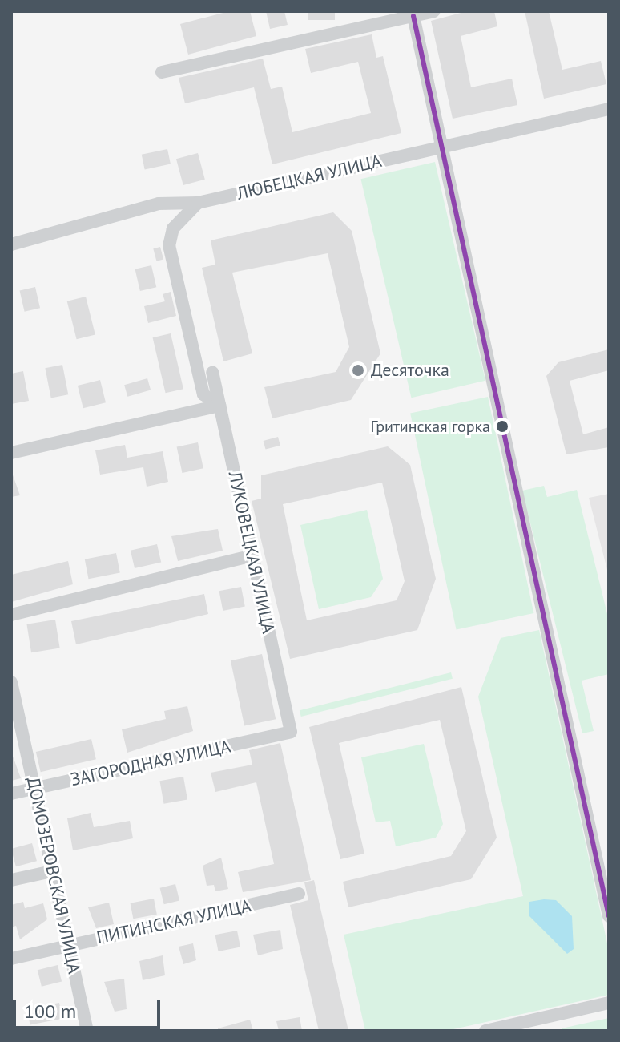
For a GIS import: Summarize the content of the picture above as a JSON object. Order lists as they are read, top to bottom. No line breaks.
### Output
{"streets":{"street":["ЛЮБЕЦКАЯ УЛИЦА","ЛУКОВЕЦКАЯ УЛИЦА","ЗАГОРОДНАЯ УЛИЦА","ДОМОЗЕРОВСКАЯ УЛИЦА","ПИТИНСКАЯ УЛИЦА"]},"crossings":[["ЛУКОВЕЦКАЯ УЛИЦА","ЗАГОРОДНАЯ УЛИЦА"],["ЗАГОРОДНАЯ УЛИЦА","ДОМОЗЕРОВСКАЯ УЛИЦА"],["ДОМОЗЕРОВСКАЯ УЛИЦА","ПИТИНСКАЯ УЛИЦА"]],"places":["Десяточка","Гритинская горка"],"scale_bar":"100 m"}
